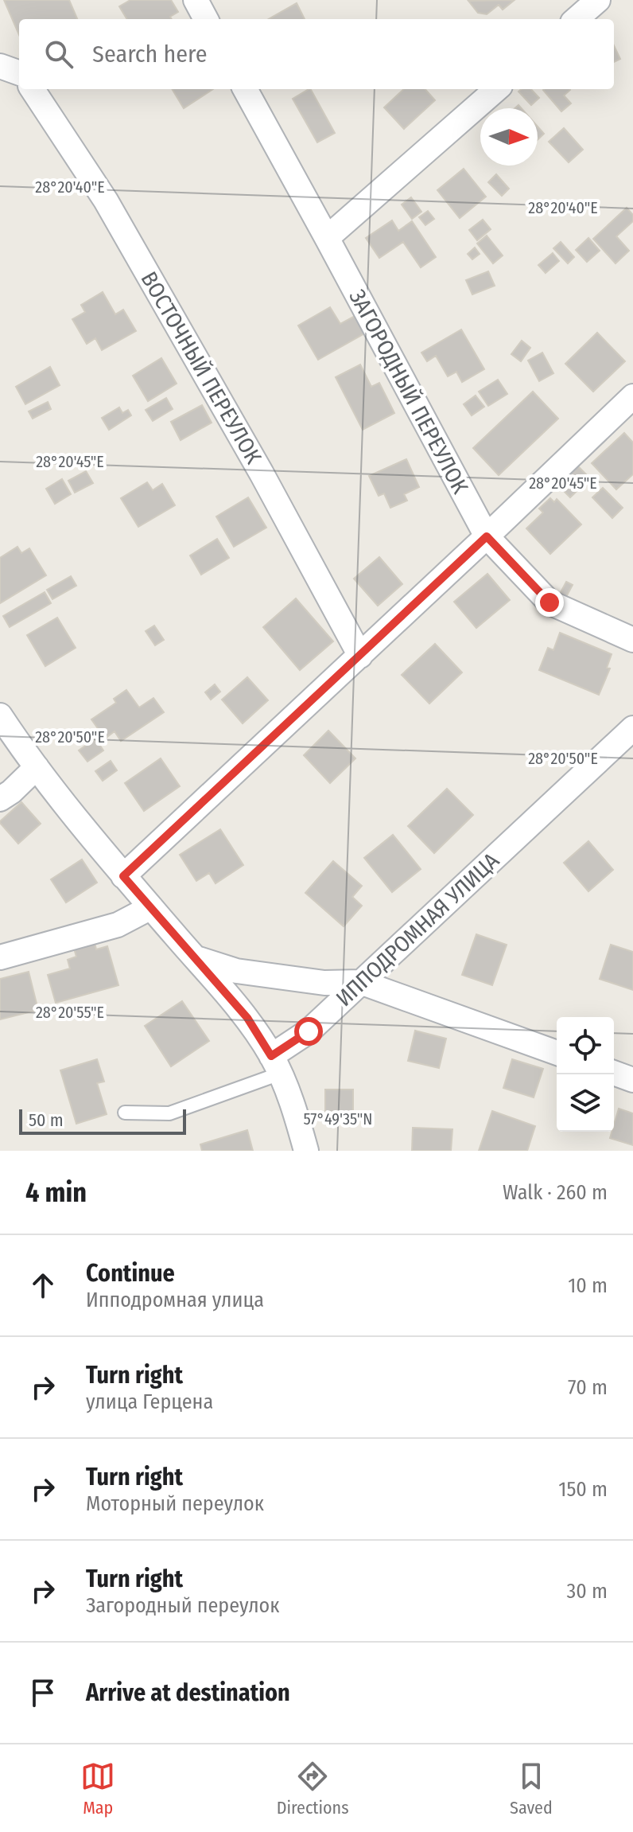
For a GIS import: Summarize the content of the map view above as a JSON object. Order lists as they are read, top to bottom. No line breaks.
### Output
{"streets":{"street":["ВОСТОЧНЫЙ ПЕРЕУЛОК","ЗАГОРОДНЫЙ ПЕРЕУЛОК","ИППОДРОМНАЯ УЛИЦА"]},"scale_bar":"50 m","north":"right","page":{"search":"Search here","scale":"50 m","heading":["4 min","Walk · 260 m"],"list":[["Continue","Ипподромная улица","10 m"],["Turn right","улица Герцена","70 m"],["Turn right","Моторный переулок","150 m"],["Turn right","Загородный переулок","30 m"],"Arrive at destination"],"nav":["Map","Directions","Saved"]},"coordinates":["28°20'40\"E","28°20'45\"E","28°20'50\"E","28°20'55\"E","57°49'35\"N"]}
